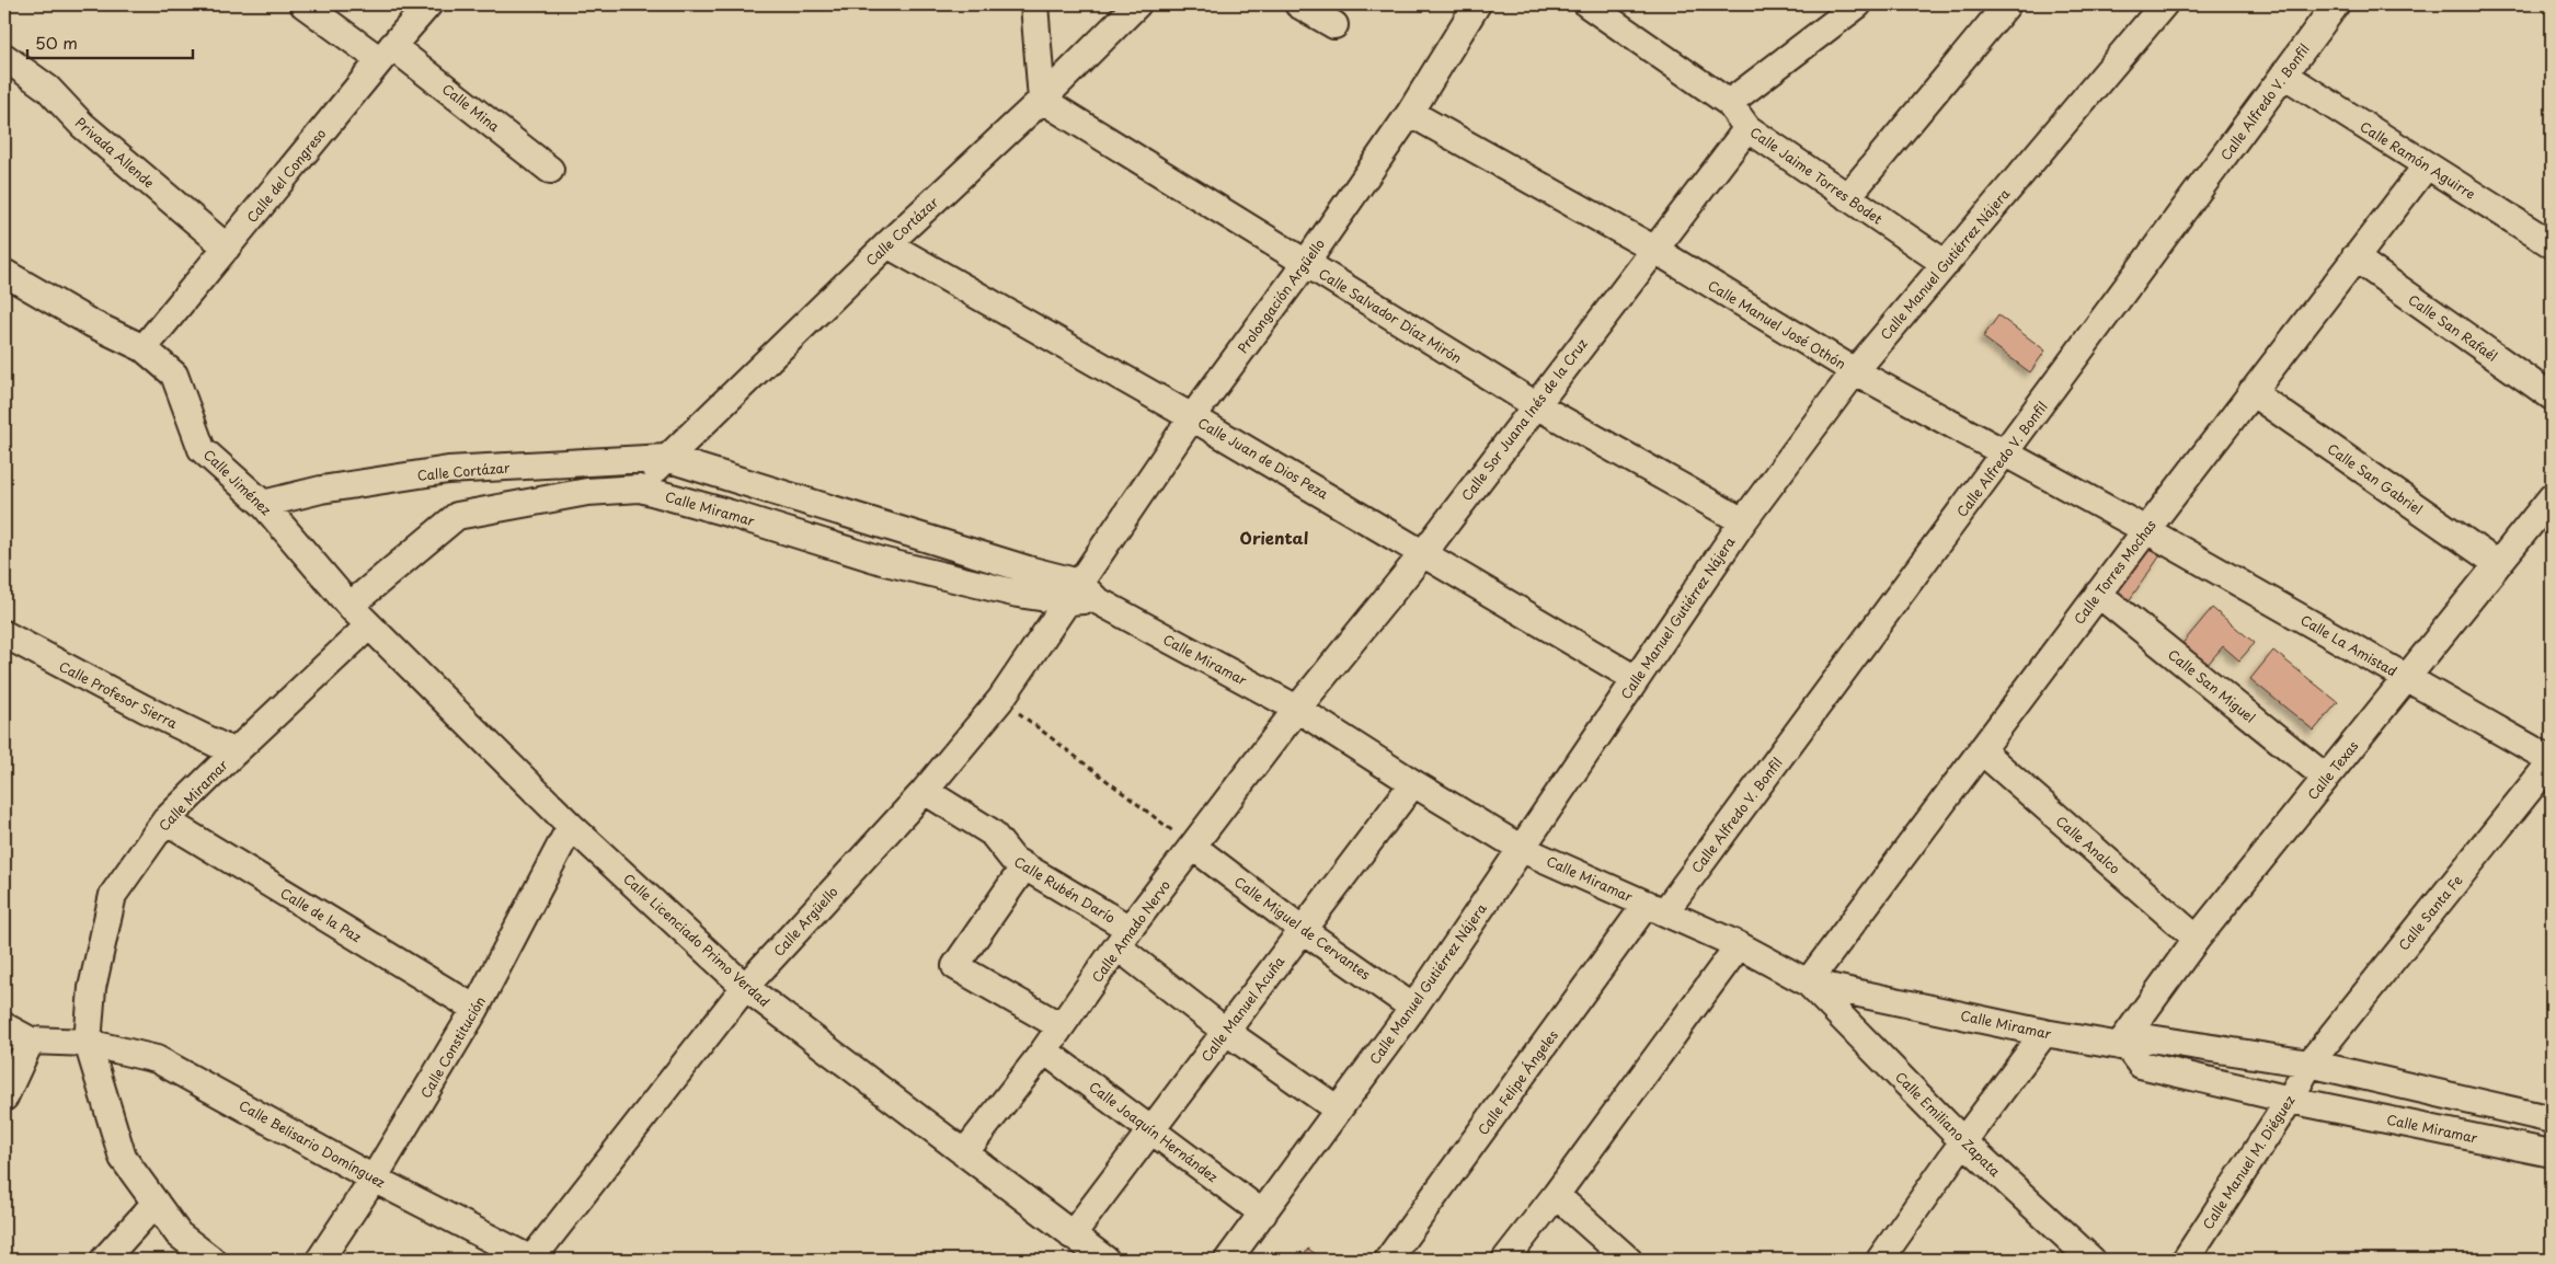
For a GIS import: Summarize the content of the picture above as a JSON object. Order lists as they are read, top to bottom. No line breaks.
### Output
{"streets":{"street":["Calle Alfredo V. Bonfil","Calle Mina","Privada Allende","Calle Ramón Aguirre","Calle del Congreso","Calle Jaime Torres Bodet","Calle Cortázar","Calle Manuel Gutiérrez Nájera","Prolongación Argüello","Calle Salvador Díaz Mirón","Calle Manuel José Othón","Calle San Rafaél","Calle Sor Juana Inés de la Cruz","Calle Juan de Dios Peza","Calle San Gabriel","Calle Jiménez","Calle Miramar","Calle Torres Mochas","Calle La Amistad","Calle San Miguel","Calle Profesor Sierra","Calle Texas","Calle Analco","Calle Rubén Darío","Calle Santa Fe","Calle de la Paz","Calle Argüello","Calle Miguel de Cervantes","Calle Amado Nervo","Calle Licenciado Primo Verdad","Calle Manuel Acuña","Calle Constitución","Calle Felipe Ángeles","Calle Emiliano Zapata","Calle Joaquín Hernández","Calle Belisario Domínguez","Calle Manuel M. Diéguez"]},"crossings":[["Calle Alfredo V. Bonfil","Calle Ramón Aguirre"],["Calle Alfredo V. Bonfil","Calle Manuel José Othón"],["Calle Alfredo V. Bonfil","Calle Miramar"],["Calle Alfredo V. Bonfil","Calle Felipe Ángeles"],["Calle Mina","Calle del Congreso"],["Privada Allende","Calle del Congreso"],["Calle Ramón Aguirre","Calle Torres Mochas"],["Calle del Congreso","Calle Jiménez"],["Calle Jaime Torres Bodet","Calle Manuel Gutiérrez Nájera"],["Calle Jaime Torres Bodet","Calle Sor Juana Inés de la Cruz"],["Calle Cortázar","Calle Salvador Díaz Mirón"],["Calle Cortázar","Calle Juan de Dios Peza"],["Calle Cortázar","Calle Jiménez"],["Calle Cortázar","Calle Miramar"],["Calle Manuel Gutiérrez Nájera","Calle Salvador Díaz Mirón"],["Calle Manuel Gutiérrez Nájera","Calle Manuel José Othón"],["Calle Manuel Gutiérrez Nájera","Calle Juan de Dios Peza"],["Calle Manuel Gutiérrez Nájera","Calle Miramar"],["Calle Manuel Gutiérrez Nájera","Calle Rubén Darío"],["Calle Manuel Gutiérrez Nájera","Calle Miguel de Cervantes"],["Calle Manuel Gutiérrez Nájera","Calle Joaquín Hernández"],["Prolongación Argüello","Calle Salvador Díaz Mirón"],["Prolongación Argüello","Calle Manuel José Othón"],["Prolongación Argüello","Calle Juan de Dios Peza"],["Prolongación Argüello","Calle Miramar"],["Prolongación Argüello","Calle Argüello"],["Calle Salvador Díaz Mirón","Calle Sor Juana Inés de la Cruz"],["Calle Manuel José Othón","Calle Sor Juana Inés de la Cruz"],["Calle Manuel José Othón","Calle Torres Mochas"],["Calle Manuel José Othón","Calle La Amistad"],["Calle San Rafaél","Calle Torres Mochas"],["Calle Sor Juana Inés de la Cruz","Calle Juan de Dios Peza"],["Calle Sor Juana Inés de la Cruz","Calle Miramar"],["Calle Sor Juana Inés de la Cruz","Calle Amado Nervo"],["Calle San Gabriel","Calle Torres Mochas"],["Calle San Gabriel","Calle Texas"],["Calle Jiménez","Calle Miramar"],["Calle Jiménez","Calle Licenciado Primo Verdad"],["Calle Miramar","Calle Torres Mochas"],["Calle Miramar","Calle Profesor Sierra"],["Calle Miramar","Calle Texas"],["Calle Miramar","Calle Santa Fe"],["Calle Miramar","Calle de la Paz"],["Calle Miramar","Calle Argüello"],["Calle Miramar","Calle Amado Nervo"],["Calle Miramar","Calle Licenciado Primo Verdad"],["Calle Miramar","Calle Manuel Acuña"],["Calle Miramar","Calle Felipe Ángeles"],["Calle Miramar","Calle Emiliano Zapata"],["Calle Miramar","Calle Belisario Domínguez"],["Calle Miramar","Calle Manuel M. Diéguez"],["Calle Torres Mochas","Calle La Amistad"],["Calle Torres Mochas","Calle San Miguel"],["Calle Torres Mochas","Calle Analco"],["Calle Torres Mochas","Calle Emiliano Zapata"],["Calle La Amistad","Calle Texas"],["Calle La Amistad","Calle Santa Fe"],["Calle San Miguel","Calle Texas"],["Calle Texas","Calle Analco"],["Calle Rubén Darío","Calle Argüello"],["Calle Rubén Darío","Calle Amado Nervo"],["Calle Rubén Darío","Calle Manuel Acuña"],["Calle Santa Fe","Calle Manuel M. Diéguez"],["Calle de la Paz","Calle Constitución"],["Calle Argüello","Calle Licenciado Primo Verdad"],["Calle Argüello","Calle Belisario Domínguez"],["Calle Miguel de Cervantes","Calle Amado Nervo"],["Calle Miguel de Cervantes","Calle Manuel Acuña"],["Calle Amado Nervo","Calle Licenciado Primo Verdad"],["Calle Amado Nervo","Calle Joaquín Hernández"],["Calle Licenciado Primo Verdad","Calle Manuel Acuña"],["Calle Licenciado Primo Verdad","Calle Constitución"],["Calle Manuel Acuña","Calle Joaquín Hernández"],["Calle Constitución","Calle Belisario Domínguez"]],"districts":["Oriental"],"scale_bar":"50 m"}
